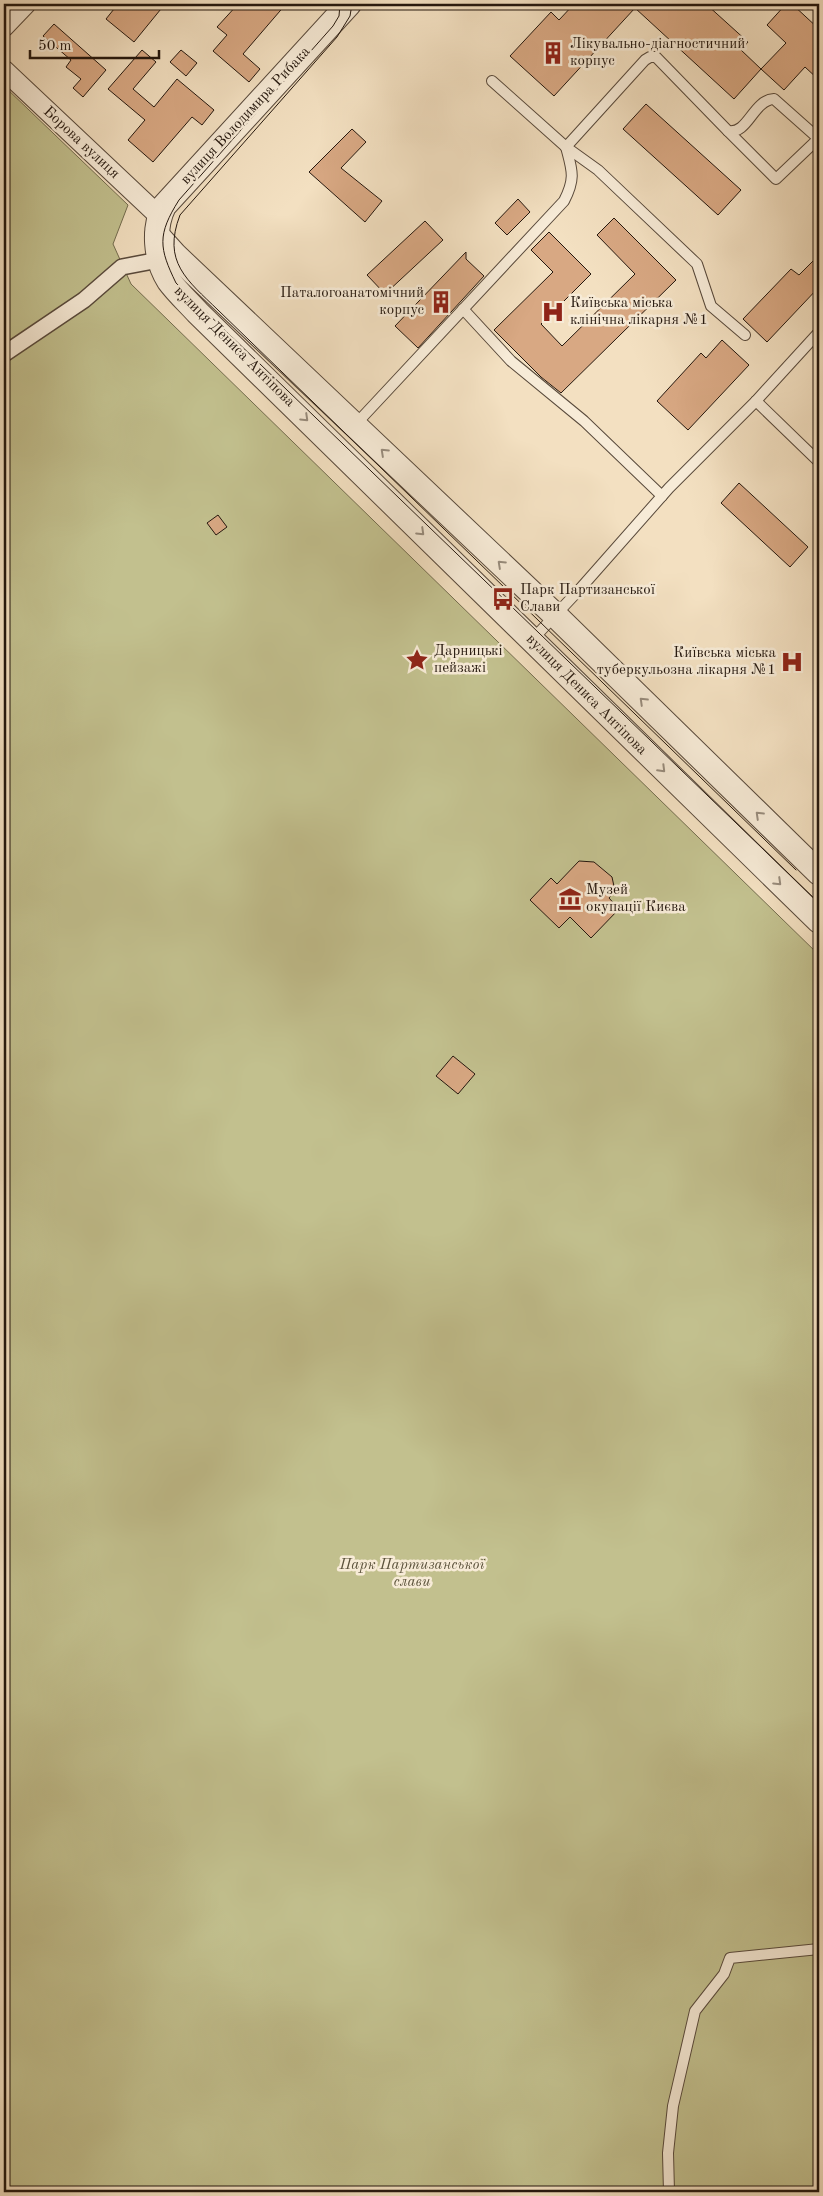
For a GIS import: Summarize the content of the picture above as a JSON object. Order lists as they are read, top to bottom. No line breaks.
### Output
{"streets":{"street":["вулиця Володимира Рибака","Борова вулиця","вулиця Дениса Антіпова"]},"crossings":[["вулиця Володимира Рибака","Борова вулиця"],["вулиця Володимира Рибака","вулиця Дениса Антіпова"],["Борова вулиця","вулиця Дениса Антіпова"]],"parks":["Парк Партизанської слави"],"places":{"building":["Лікувально-діагностичний корпус","Паталогоанатомічний корпус"],"hospital":["Київська міська клінічна лікарня №1","Київська міська туберкульозна лікарня №1"],"bus stop":["Парк Партизанської Слави"],"place":["Дарницькі пейзажі"],"museum":["Музей окупації Києва"]},"scale_bar":"50 m"}
